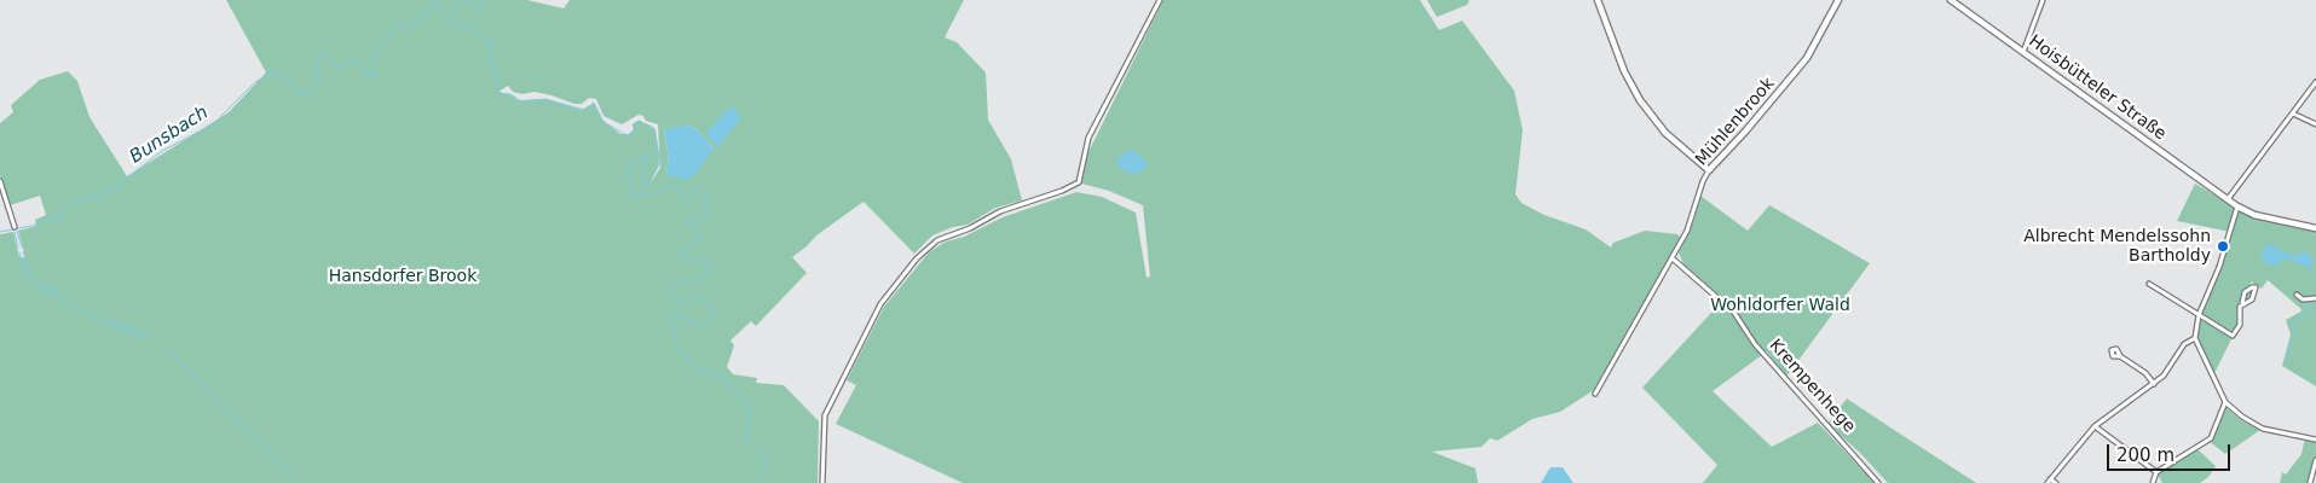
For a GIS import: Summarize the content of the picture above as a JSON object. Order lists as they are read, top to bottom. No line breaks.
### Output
{"streets":{"street":["Hoisbütteler Straße","Mühlenbrook","Krempenhege"]},"crossings":[["Mühlenbrook","Krempenhege"]],"water":["Bunsbach"],"parks":["Hansdorfer Brook","Wohldorfer Wald"],"places":["Albrecht Mendelssohn Bartholdy"],"scale_bar":"200 m"}
